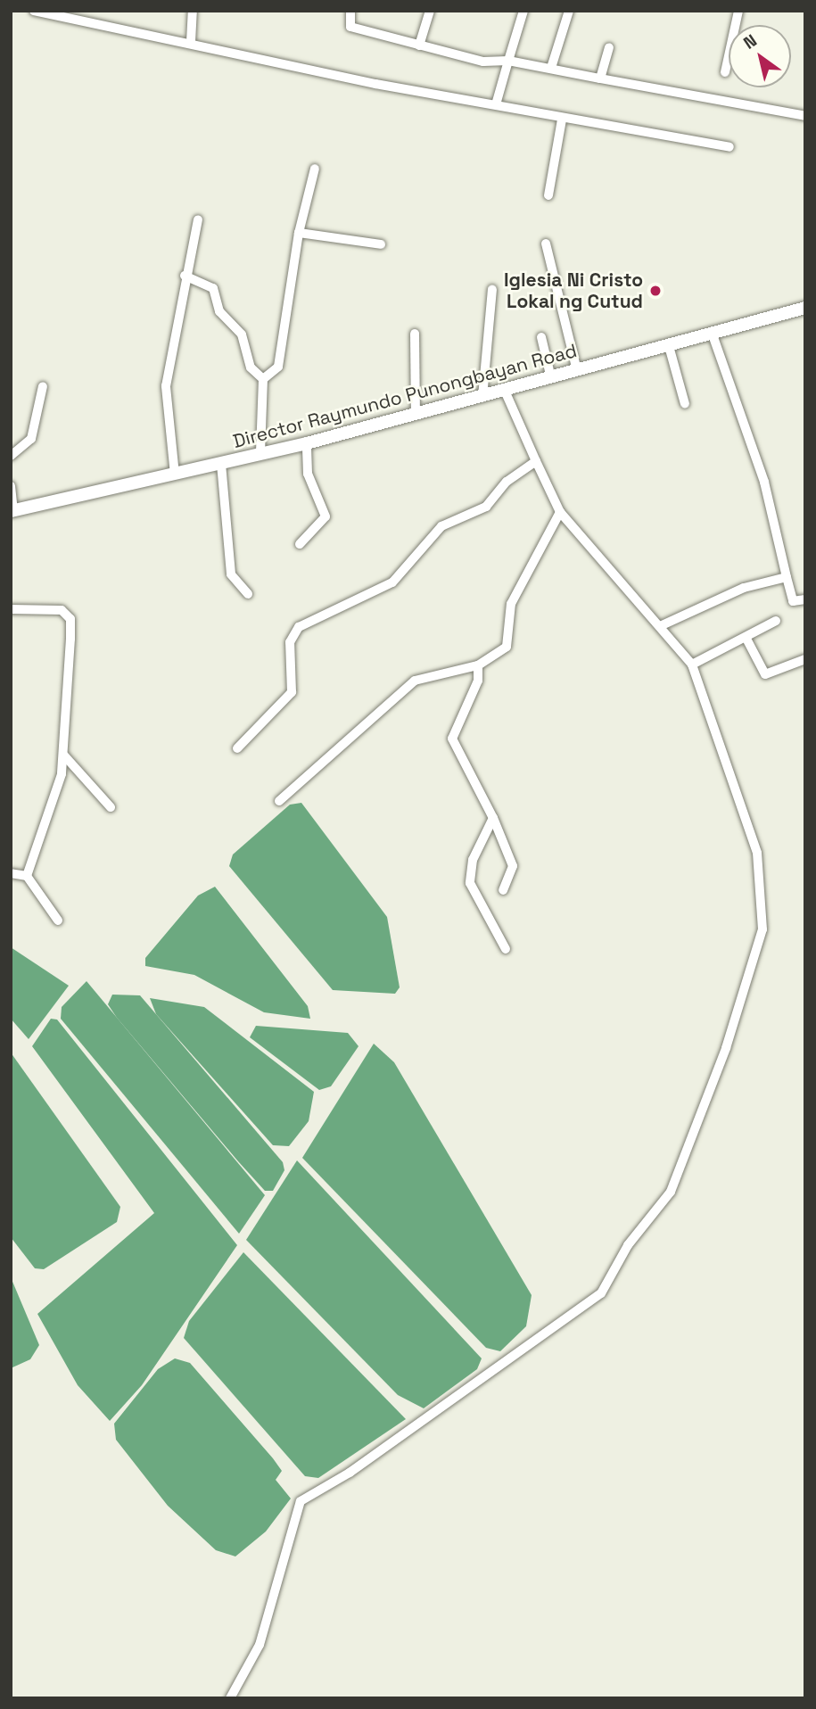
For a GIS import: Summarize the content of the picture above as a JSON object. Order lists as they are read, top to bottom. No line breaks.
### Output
{"streets":{"street":["Director Raymundo Punongbayan Road"]},"places":["Iglesia Ni Cristo Lokal ng Cutud"],"north":"top left"}
